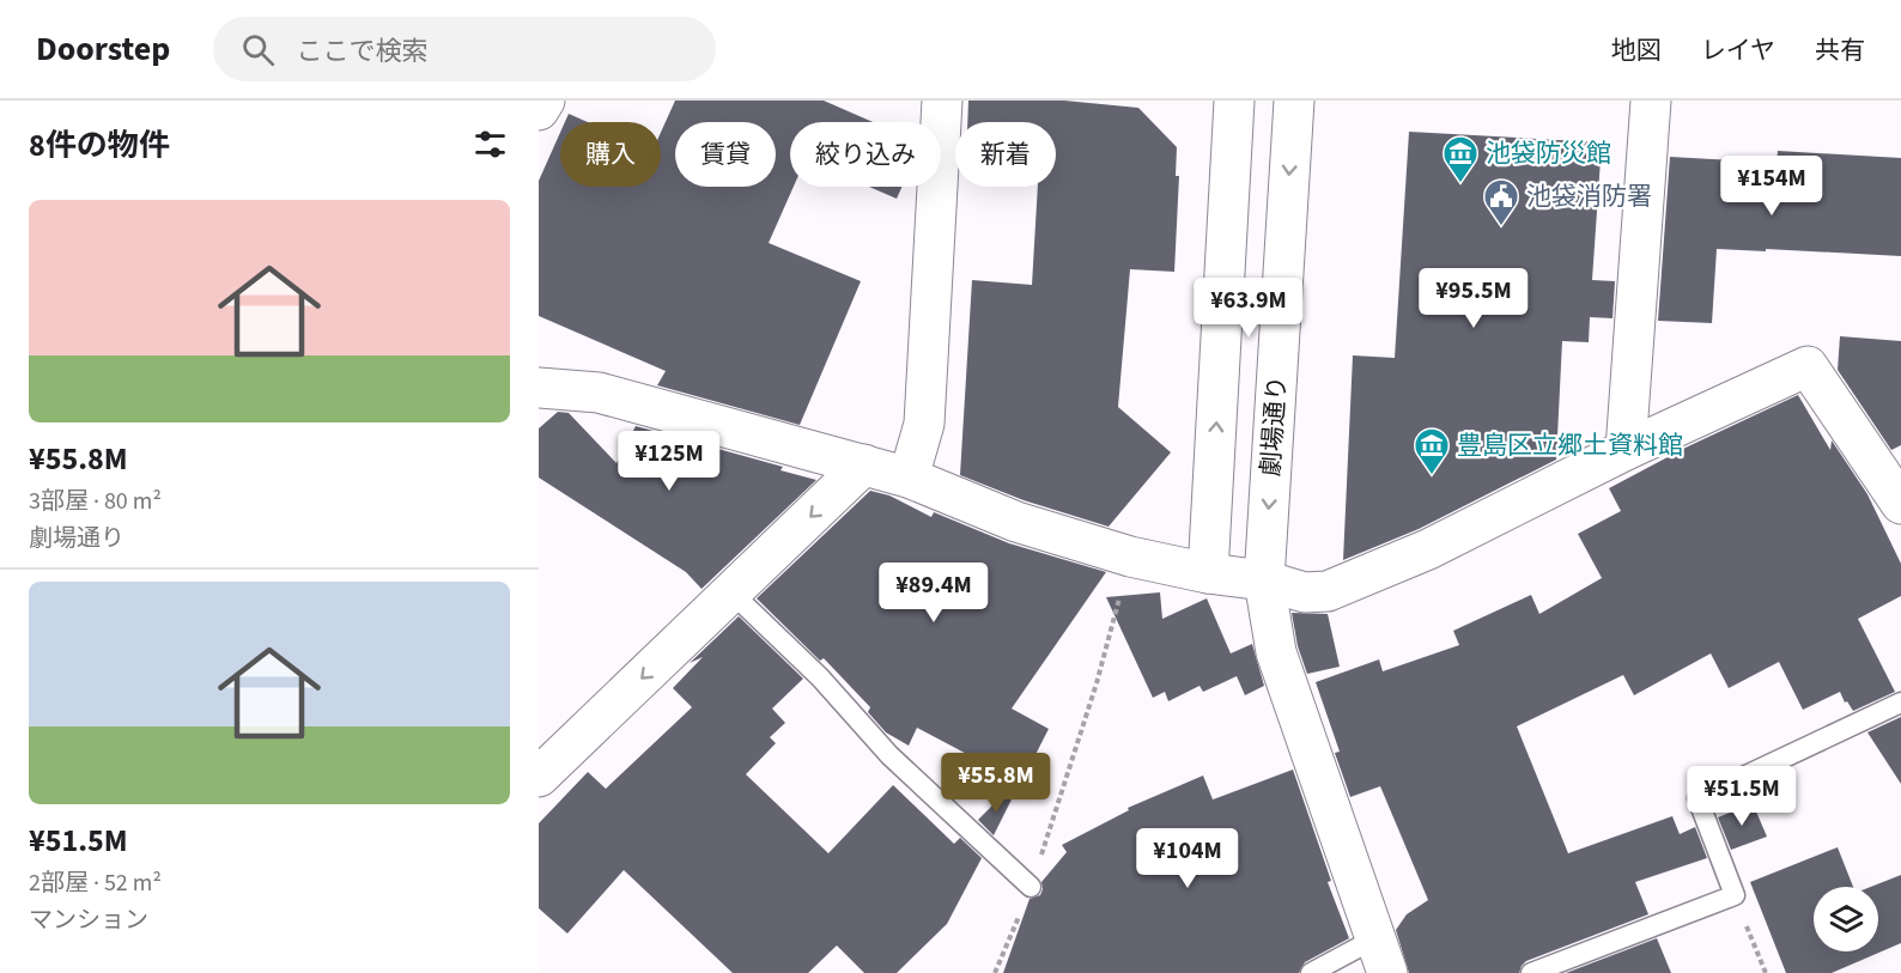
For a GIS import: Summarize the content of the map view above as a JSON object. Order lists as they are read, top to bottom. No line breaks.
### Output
{"streets":{"street":["劇場通り"]},"places":{"museum":["池袋防災館","豊島区立郷土資料館"],"public building":["池袋消防署"]},"page":{"header":"Doorstep","search":"ここで検索","nav":["地図","レイヤ","共有"],"heading":"8件の物件","chip":["購入","賃貸","絞り込み","新着"],"price":["¥154M","¥95.5M","¥63.9M","¥125M","¥89.4M","¥55.8M","¥51.5M","¥104M"],"list":[{"name":"¥55.8M","note":"3部屋 · 80 m² · 劇場通り"},{"name":"¥51.5M","note":"2部屋 · 52 m² · マンション"}]}}
